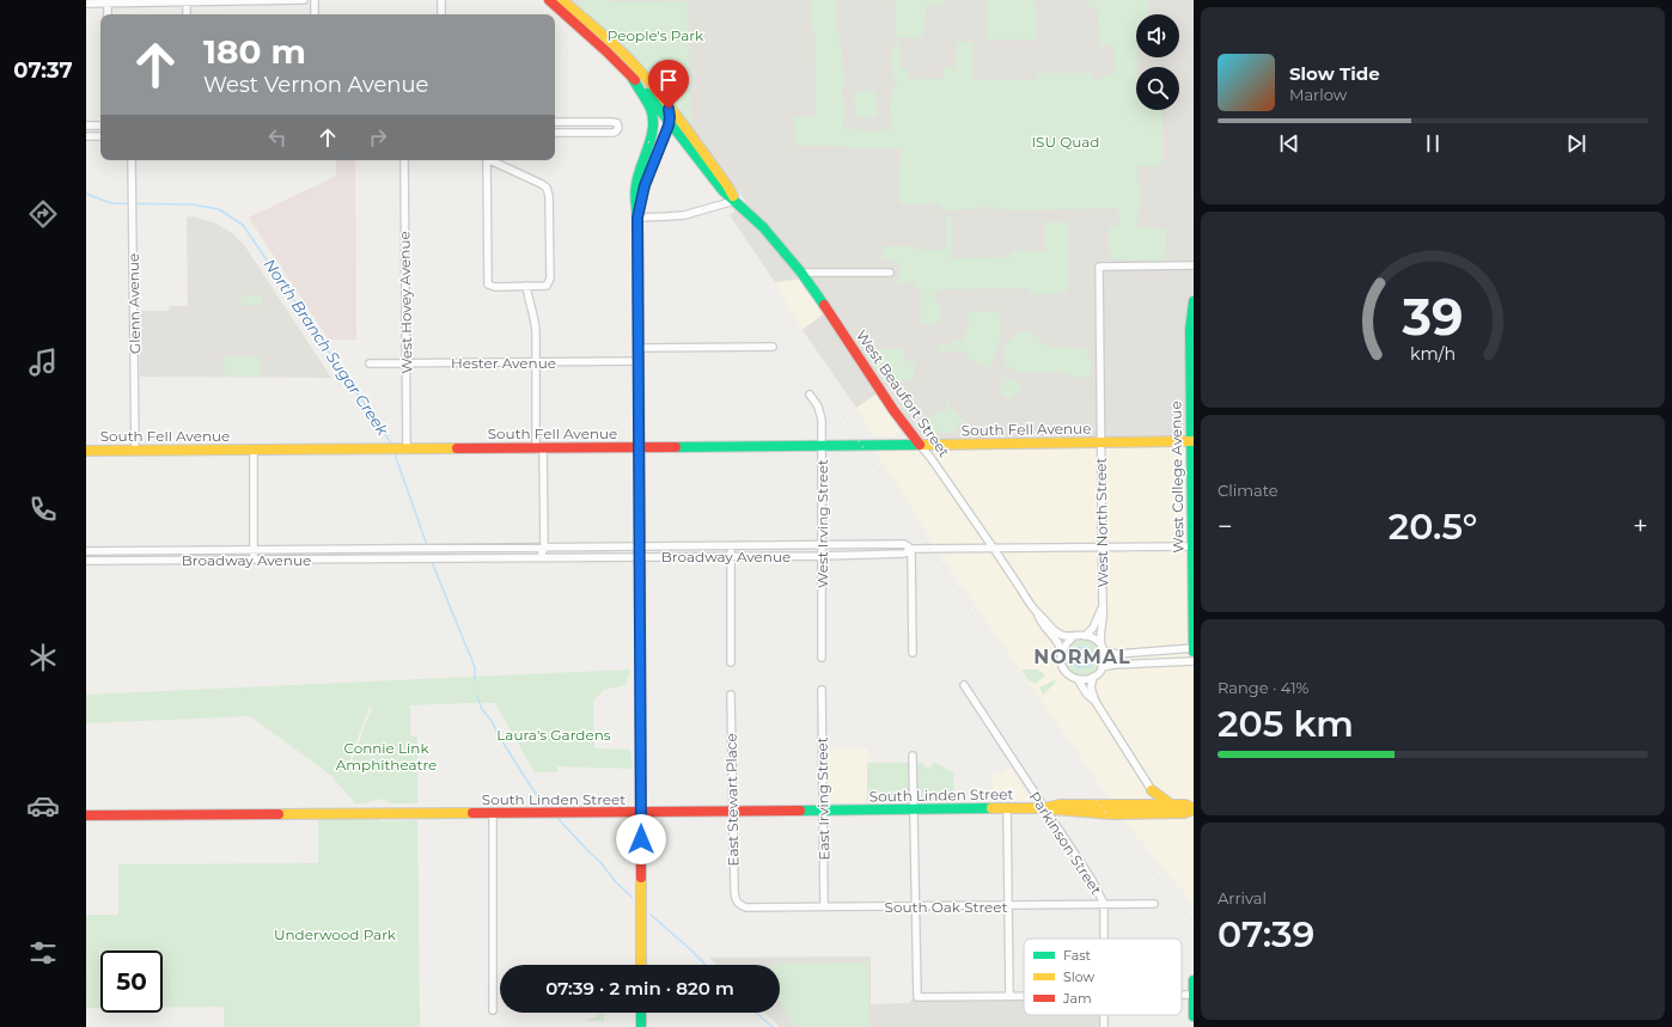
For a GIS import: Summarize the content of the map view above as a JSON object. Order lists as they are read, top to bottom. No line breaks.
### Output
{"streets":{"main road":["West Beaufort Street","South Fell Avenue","West College Avenue","South Linden Street"],"street":["West Hovey Avenue","Glenn Avenue","Hester Avenue","West North Street","West Irving Street","Broadway Avenue","East Irving Street","East Stewart Place","Parkinson Street","South Oak Street"]},"crossings":[["West Hovey Avenue","Hester Avenue"],["West Hovey Avenue","South Fell Avenue"],["Glenn Avenue","South Fell Avenue"],["West Beaufort Street","South Fell Avenue"],["West Beaufort Street","West North Street"],["West Beaufort Street","Broadway Avenue"],["South Fell Avenue","West College Avenue"],["South Fell Avenue","West North Street"],["South Fell Avenue","West Irving Street"],["West College Avenue","Broadway Avenue"],["West North Street","Broadway Avenue"],["West Irving Street","Broadway Avenue"],["South Linden Street","East Irving Street"],["South Linden Street","East Stewart Place"],["South Linden Street","Parkinson Street"],["East Irving Street","South Oak Street"],["East Stewart Place","South Oak Street"],["Parkinson Street","South Oak Street"]],"districts":["NORMAL"],"water":["North Branch Sugar Creek"],"parks":["People's Park","ISU Quad","Laura's Gardens","Connie Link Amphitheatre","Underwood Park"],"legend":["Fast","Slow","Jam"],"page":{"tabs":"07:37","turn":["180 m","West Vernon Avenue"],"song":["Slow Tide","Marlow"],"tile":["Climate",["Range · 41%","205 km"],["Arrival","07:39"]],"heat":["−","20.5°","+"],"limit":"50","trip":"07:39 · 2 min · 820 m","gauge":["39","km/h"]}}
